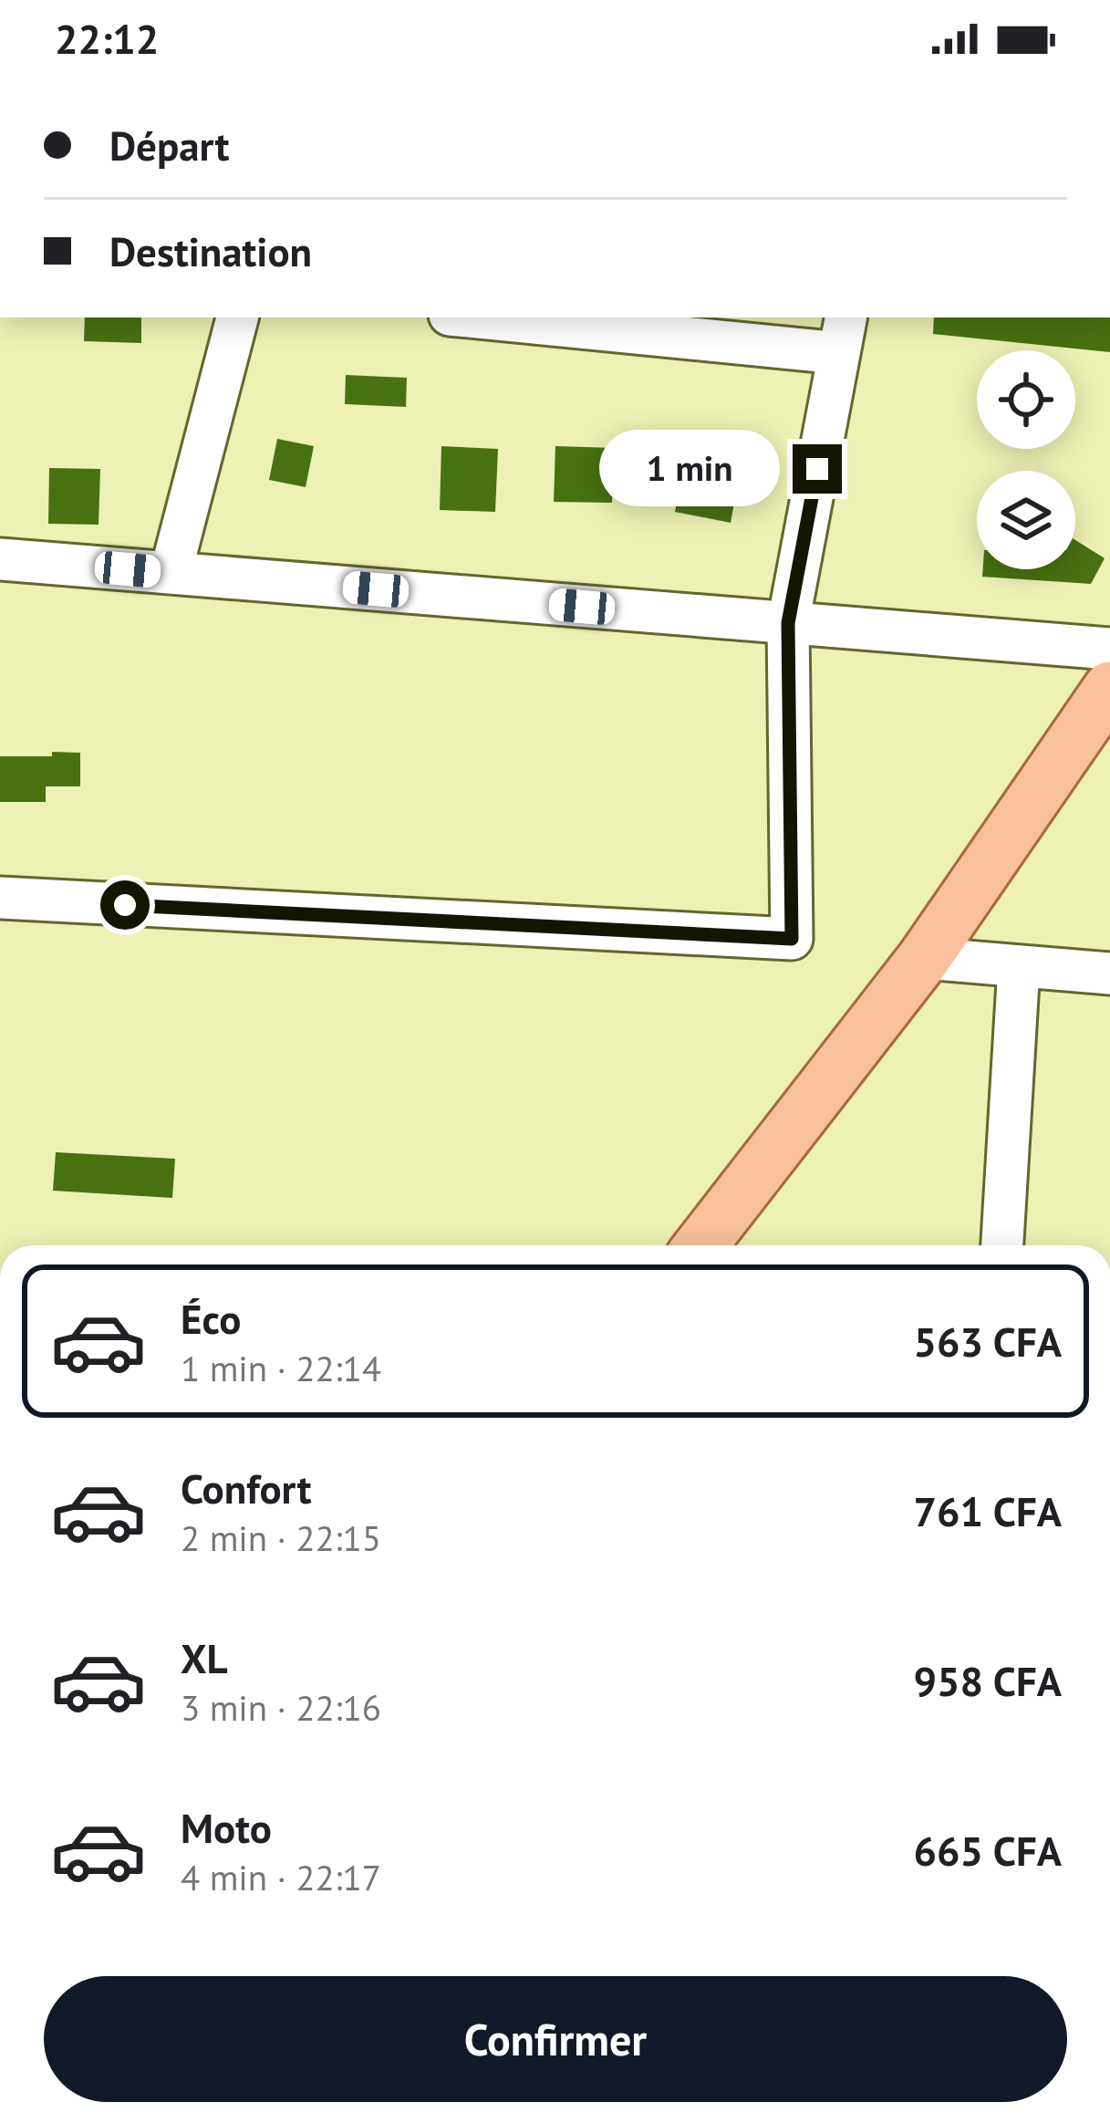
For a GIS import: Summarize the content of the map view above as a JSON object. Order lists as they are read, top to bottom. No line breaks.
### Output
{"page":{"status":"22:12","banner":["Départ","Destination"],"bubble":"1 min","list":[{"name":"Éco","note":"1 min · 22:14","value":"563 CFA"},{"name":"Confort","note":"2 min · 22:15","value":"761 CFA"},{"name":"XL","note":"3 min · 22:16","value":"958 CFA"},{"name":"Moto","note":"4 min · 22:17","value":"665 CFA"}],"buttons":"Confirmer"}}
